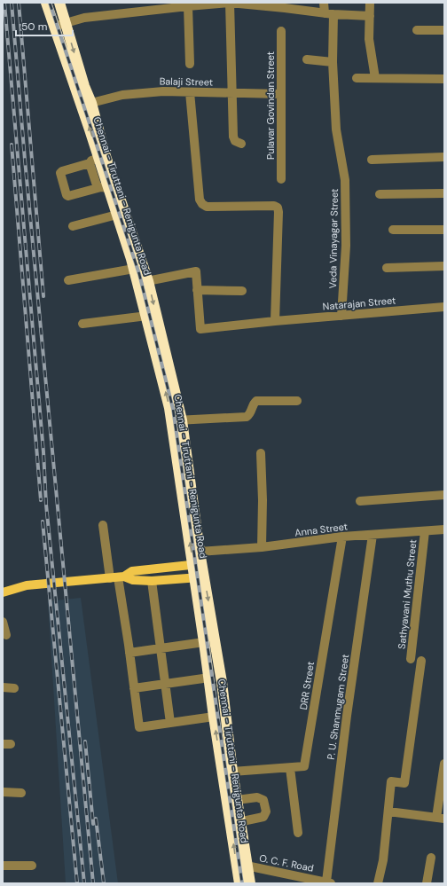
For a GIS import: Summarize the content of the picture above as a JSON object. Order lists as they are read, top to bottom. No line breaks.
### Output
{"streets":{"highway":["Chennai - Tiruttani - Renigunta Road"],"street":["Balaji Street","Pulavar Govindan Street","Veda Vinayagar Street","Natarajan Street","Anna Street","Sathyavani Muthu Street","DRR Street","P. U. Shanmugam Street","O. C. F. Road"]},"crossings":[["Balaji Street","Pulavar Govindan Street"],["Balaji Street","Chennai - Tiruttani - Renigunta Road"],["Chennai - Tiruttani - Renigunta Road","Anna Street"],["Chennai - Tiruttani - Renigunta Road","DRR Street"],["Chennai - Tiruttani - Renigunta Road","O. C. F. Road"],["Veda Vinayagar Street","Natarajan Street"],["Anna Street","Sathyavani Muthu Street"],["Anna Street","DRR Street"],["Anna Street","P. U. Shanmugam Street"],["P. U. Shanmugam Street","O. C. F. Road"]],"scale_bar":"50 m"}
